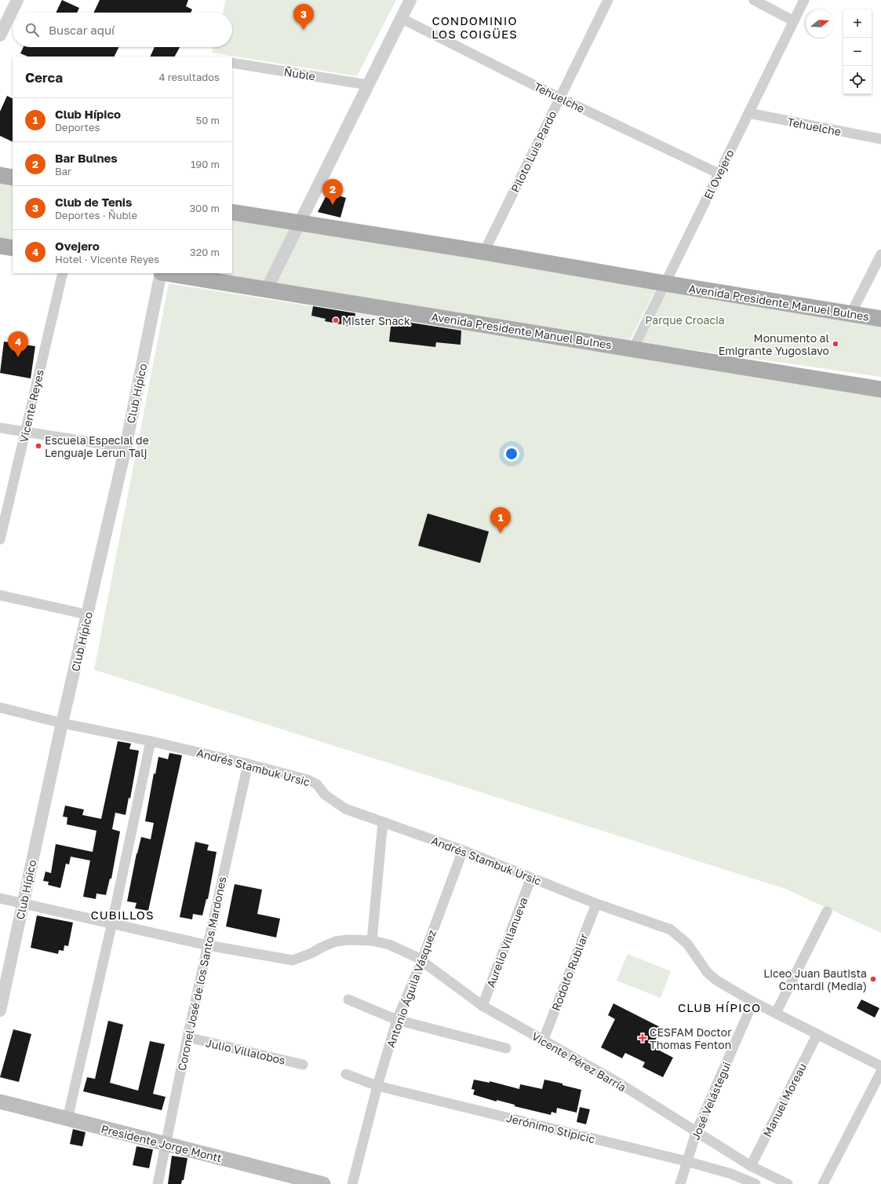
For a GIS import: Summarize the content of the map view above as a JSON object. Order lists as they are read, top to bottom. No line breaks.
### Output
{"streets":{"main road":["Avenida Presidente Manuel Bulnes","Presidente Jorge Montt"],"street":["Ñuble","Tehuelche","Piloto Luis Pardo","El Ovejero","Club Hípico","Vicente Reyes","Andrés Stambuk Ursic","Aurelio Villanueva","Rodolfo Rubliar","Coronel José de los Santos Mardones","Antonio Águila Vásquez","Julio Villalobos","Vicente Pérez Barría","Manuel Moreau","José Velástegui","Jerónimo Stipicic"]},"crossings":[["Tehuelche","Piloto Luis Pardo"],["Tehuelche","El Ovejero"],["Piloto Luis Pardo","Avenida Presidente Manuel Bulnes"],["El Ovejero","Avenida Presidente Manuel Bulnes"],["Club Hípico","Andrés Stambuk Ursic"],["Club Hípico","Vicente Pérez Barría"],["Andrés Stambuk Ursic","Aurelio Villanueva"],["Andrés Stambuk Ursic","Rodolfo Rubliar"],["Andrés Stambuk Ursic","Coronel José de los Santos Mardones"],["Andrés Stambuk Ursic","Antonio Águila Vásquez"],["Andrés Stambuk Ursic","Manuel Moreau"],["Andrés Stambuk Ursic","José Velástegui"],["Aurelio Villanueva","Vicente Pérez Barría"],["Rodolfo Rubliar","Vicente Pérez Barría"],["Coronel José de los Santos Mardones","Julio Villalobos"],["Coronel José de los Santos Mardones","Vicente Pérez Barría"],["Coronel José de los Santos Mardones","Presidente Jorge Montt"],["Antonio Águila Vásquez","Vicente Pérez Barría"],["Antonio Águila Vásquez","Jerónimo Stipicic"],["Vicente Pérez Barría","Manuel Moreau"],["Vicente Pérez Barría","José Velástegui"],["José Velástegui","Jerónimo Stipicic"]],"districts":["CONDOMINIO LOS COIGÜES","CUBILLOS","CLUB HÍPICO"],"parks":["Parque Croacia"],"places":{"other":["Mister Snack","Monumento al Emigrante Yugoslavo","Escuela Especial de Lenguaje Lerun Talj","Liceo Juan Bautista Contardi (Media)"],"health":["CESFAM Doctor Thomas Fenton"]},"north":"right","page":{"pins":["3","2","4","1"],"map_buttons":["+","−"],"search":"Buscar aquí","heading":["Cerca","4 resultados"],"list":[{"mark":"1","name":"Club Hípico","note":"Deportes","value":"50 m"},{"mark":"2","name":"Bar Bulnes","note":"Bar","value":"190 m"},{"mark":"3","name":"Club de Tenis","note":"Deportes · Ñuble","value":"300 m"},{"mark":"4","name":"Ovejero","note":"Hotel · Vicente Reyes","value":"320 m"}]}}
